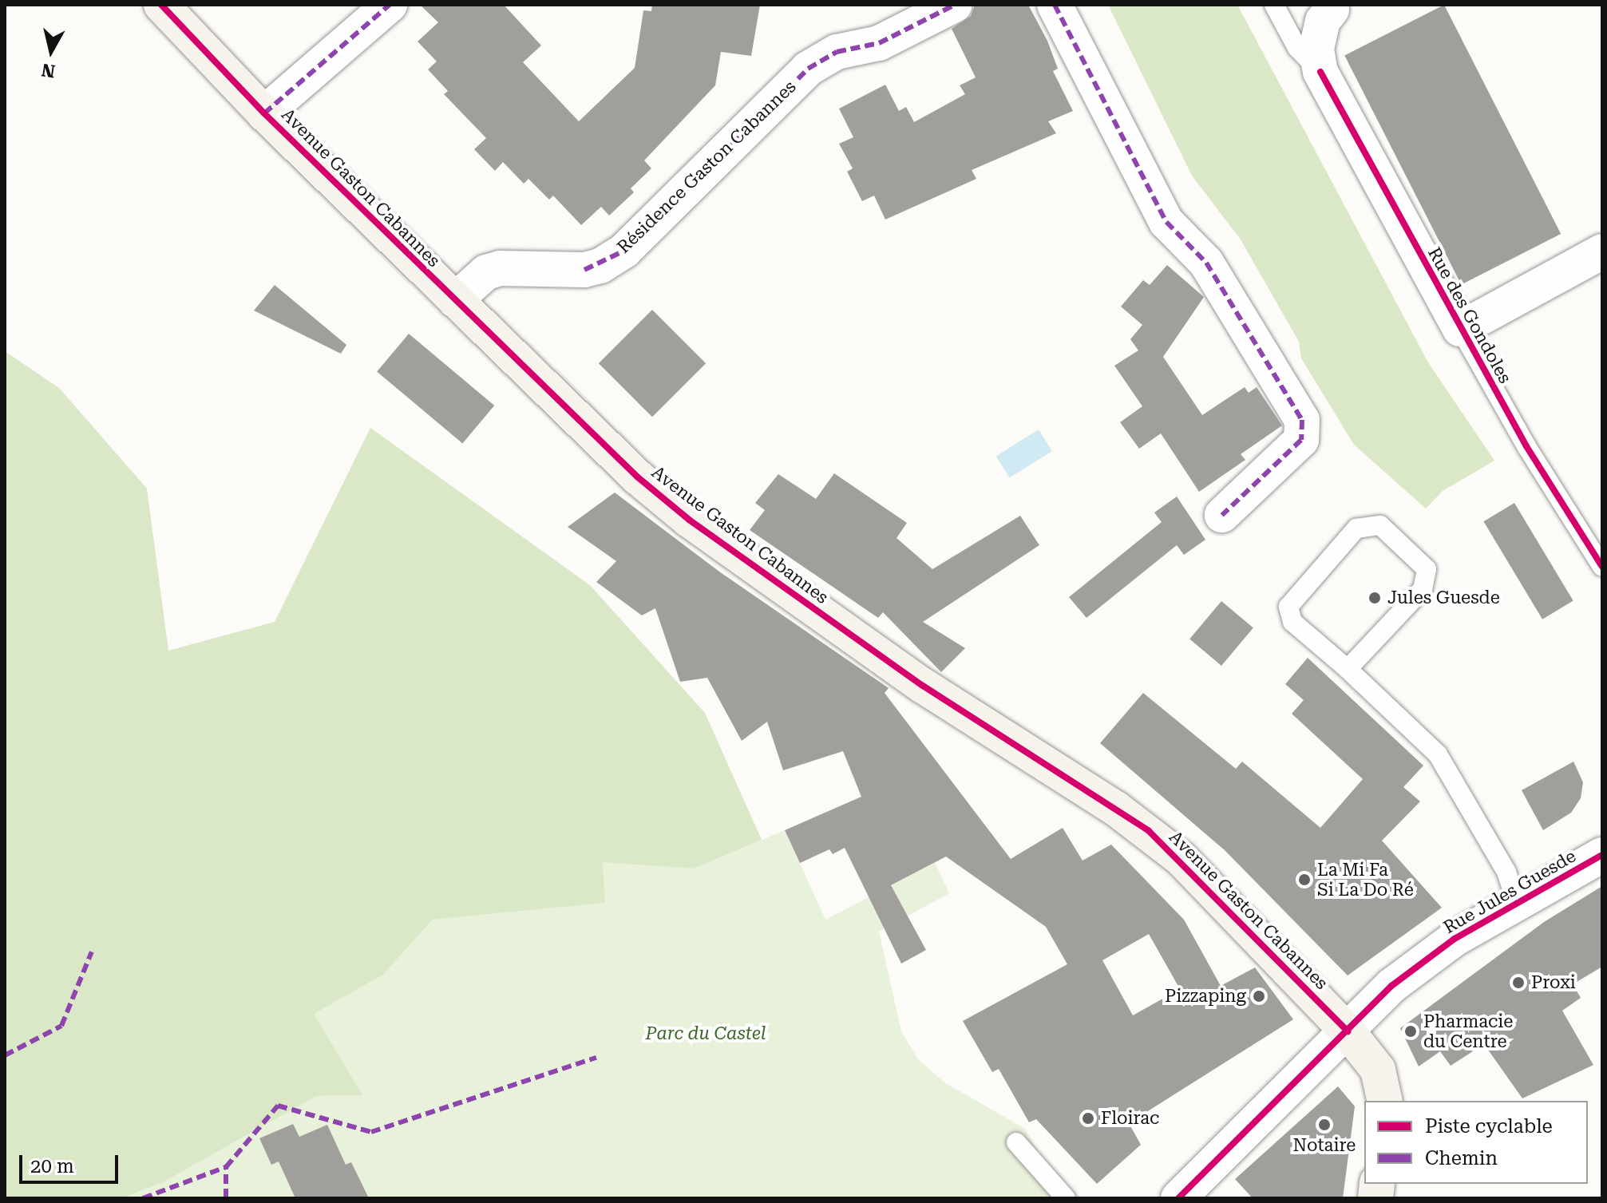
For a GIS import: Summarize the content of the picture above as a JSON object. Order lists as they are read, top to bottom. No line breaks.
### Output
{"streets":{"main road":["Avenue Gaston Cabannes"],"street":["Résidence Gaston Cabannes","Rue des Gondoles","Rue Jules Guesde"]},"crossings":[["Résidence Gaston Cabannes","Avenue Gaston Cabannes"],["Avenue Gaston Cabannes","Rue Jules Guesde"]],"parks":["Parc du Castel"],"places":["Jules Guesde","La Mi Fa Si La Do Ré","Proxi","Pizzaping","Pharmacie du Centre","Floirac","Notaire"],"legend":["Piste cyclable","Chemin"],"scale_bar":"20 m","north":"bottom"}
